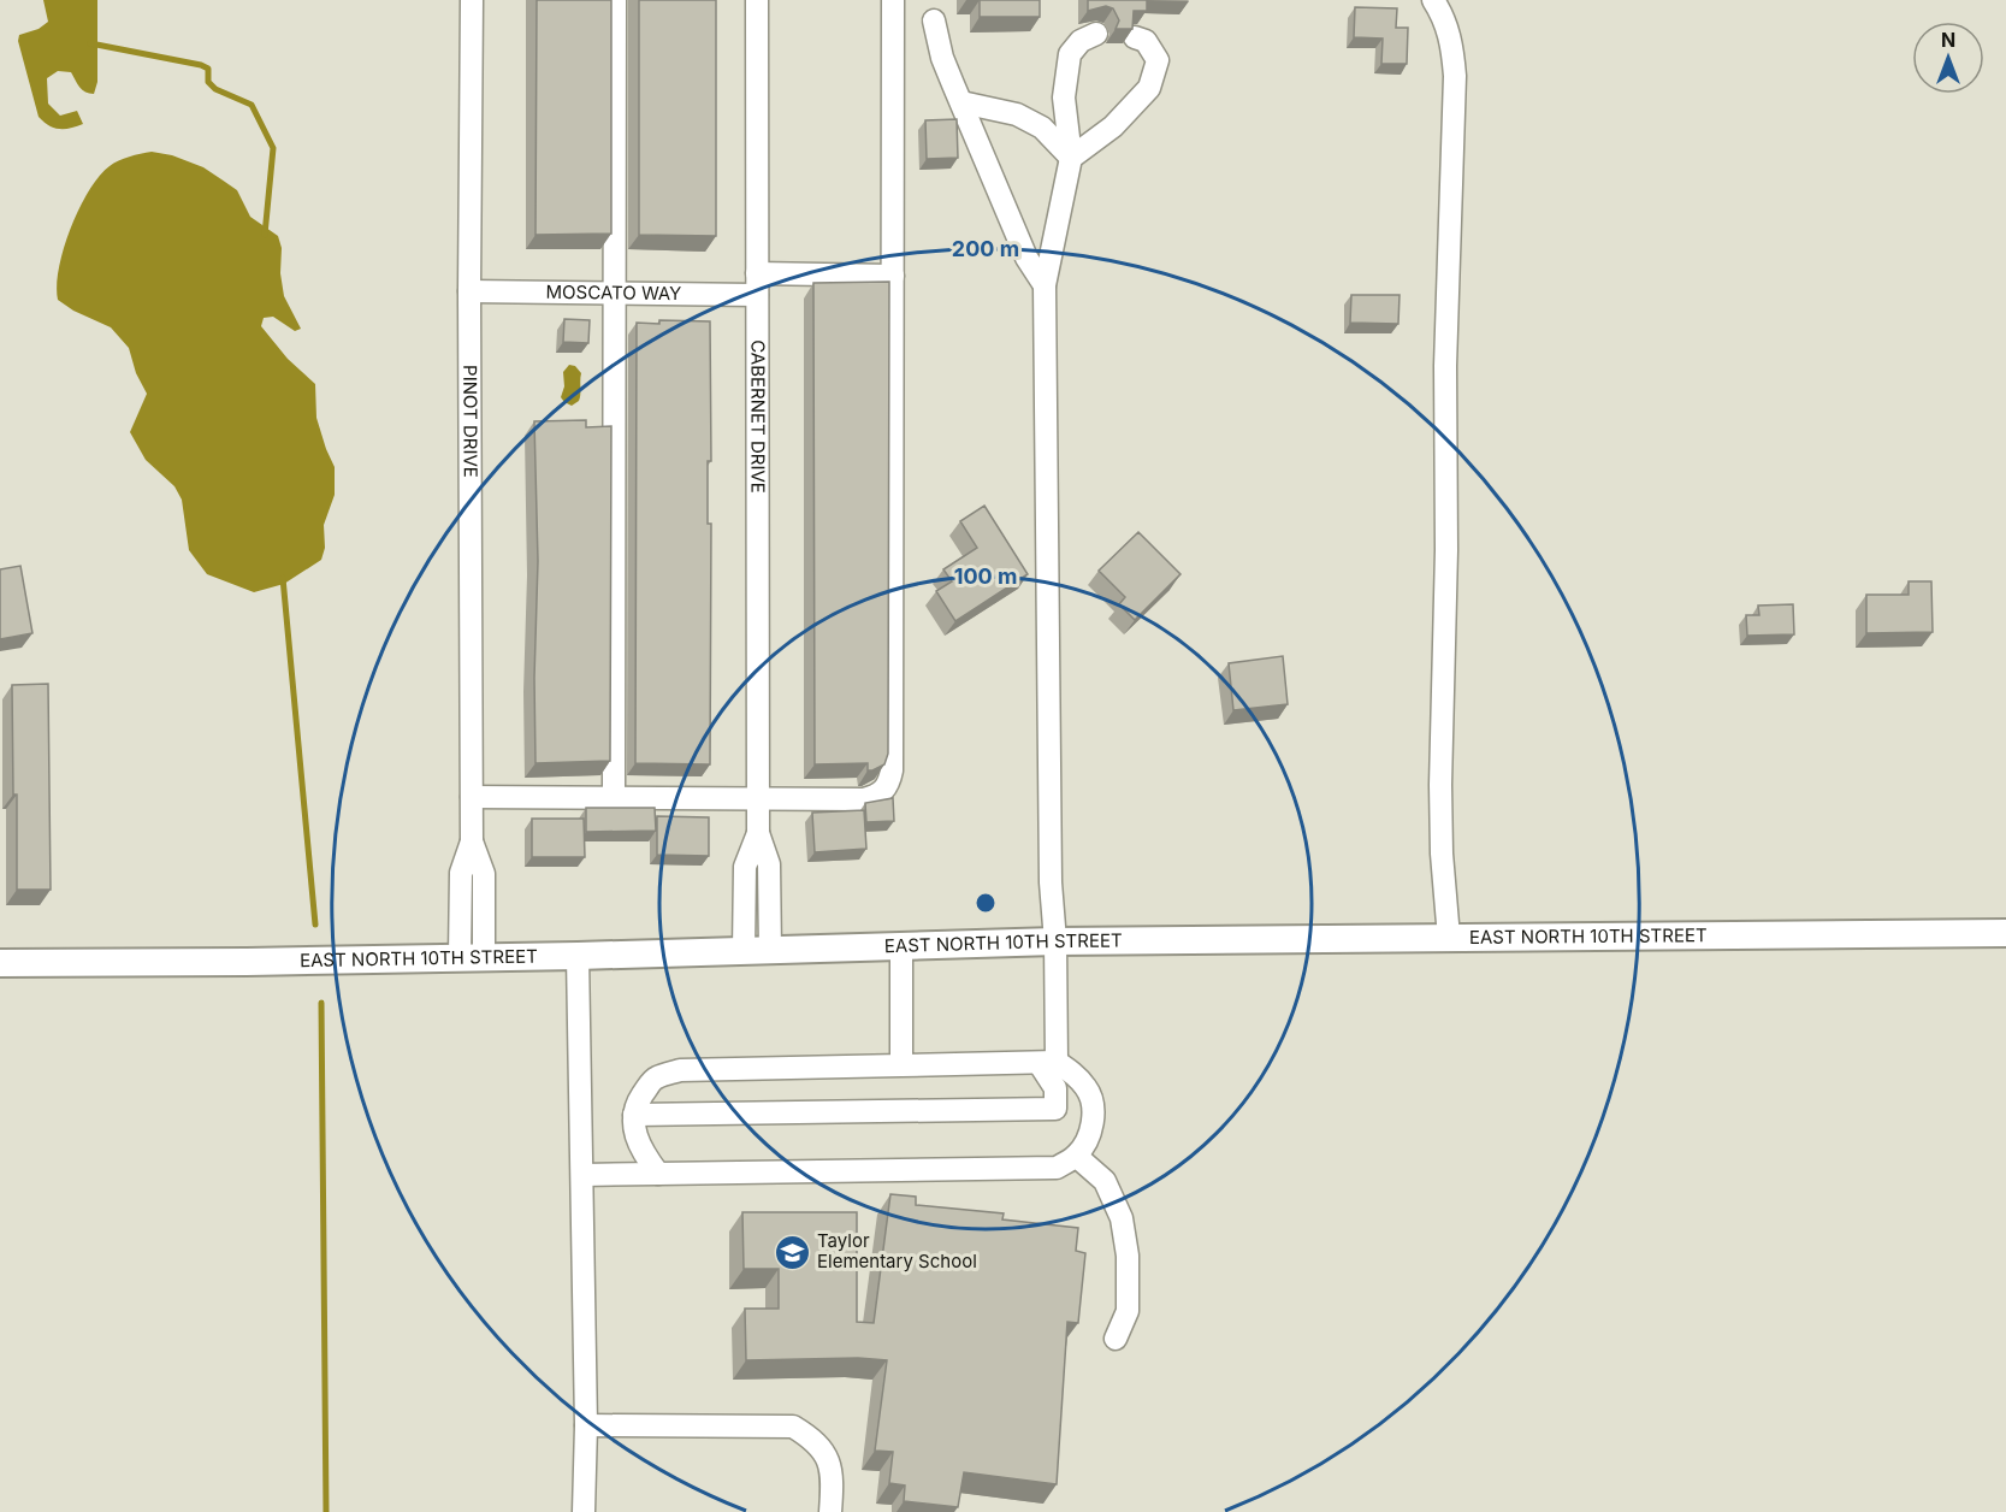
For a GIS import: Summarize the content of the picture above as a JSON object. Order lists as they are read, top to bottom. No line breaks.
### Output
{"streets":{"main road":["EAST NORTH 10TH STREET"],"street":["MOSCATO WAY","CABERNET DRIVE","PINOT DRIVE"]},"crossings":[["MOSCATO WAY","CABERNET DRIVE"],["MOSCATO WAY","PINOT DRIVE"],["CABERNET DRIVE","EAST NORTH 10TH STREET"],["PINOT DRIVE","EAST NORTH 10TH STREET"]],"places":{"school or university":["Taylor Elementary School"]},"north":"top","rings":["200 m","100 m"]}
